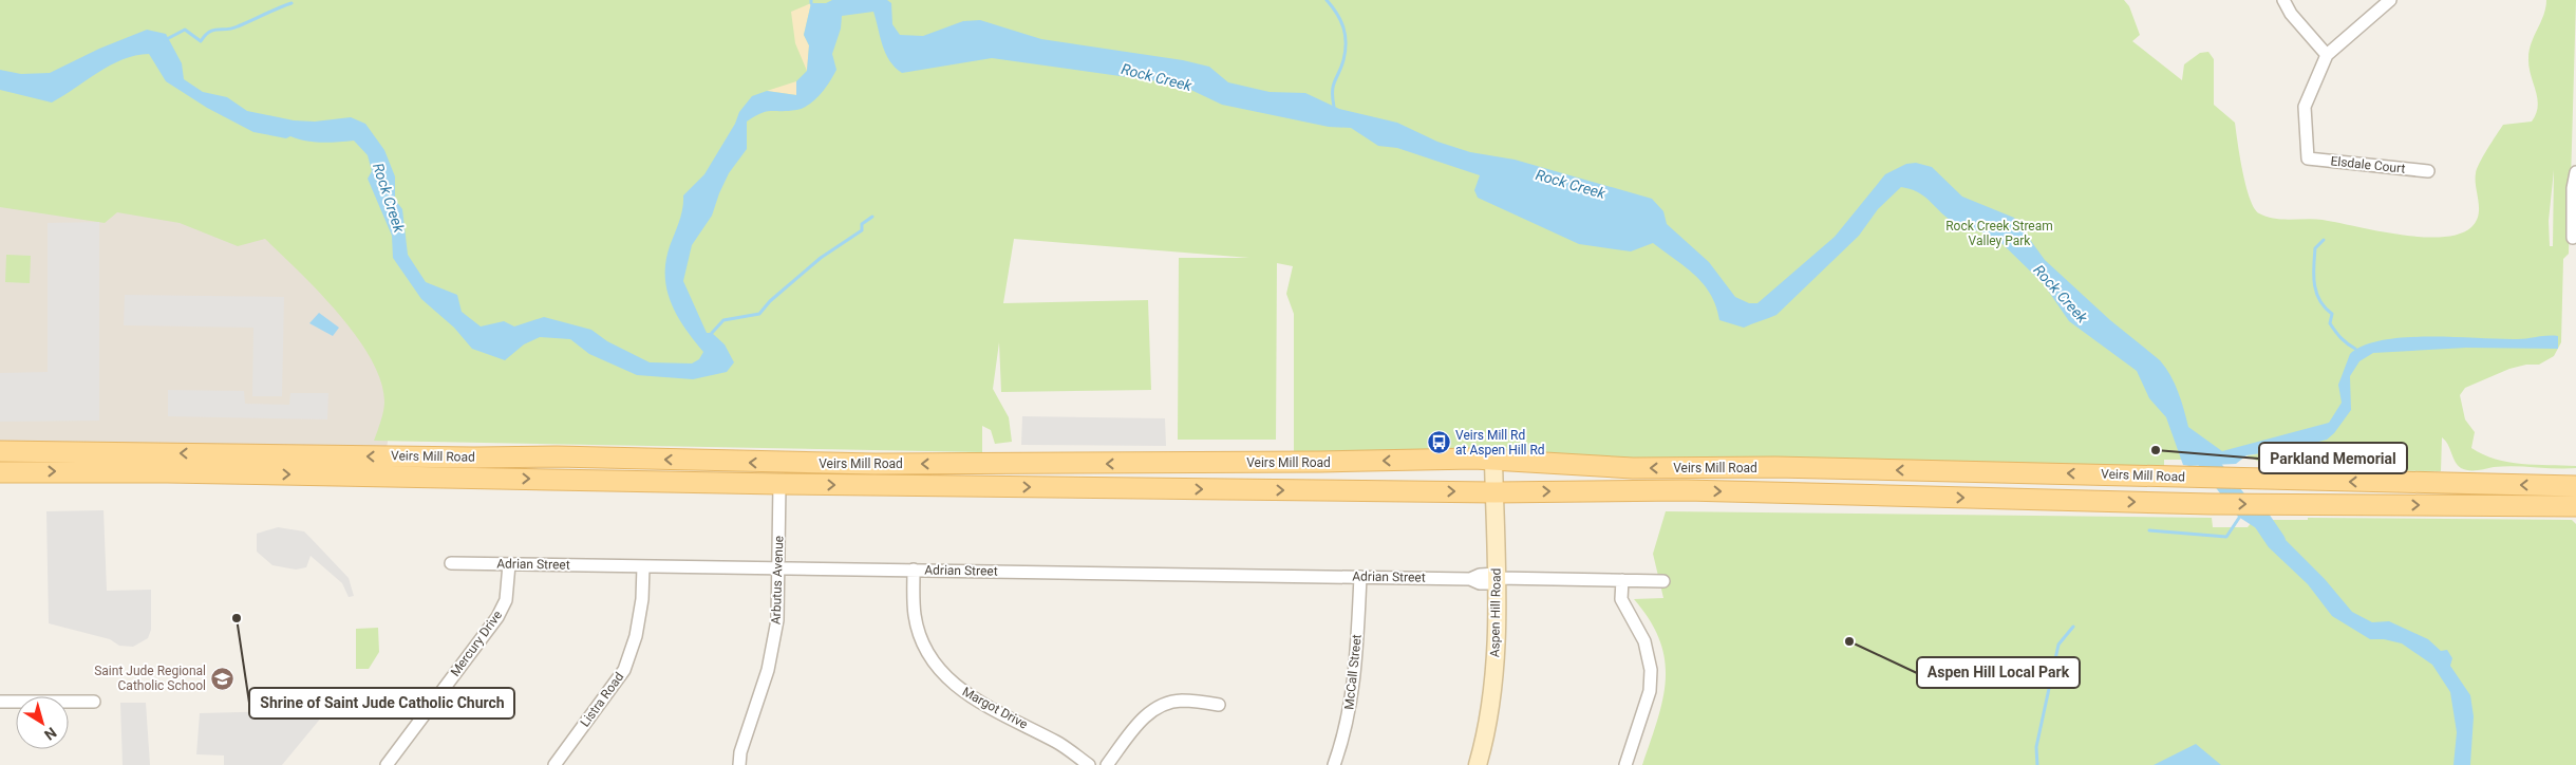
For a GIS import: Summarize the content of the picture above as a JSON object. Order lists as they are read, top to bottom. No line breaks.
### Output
{"streets":{"main road":["Veirs Mill Road"],"street":["Elsdale Court","Adrian Street","Arbutus Avenue","Aspen Hill Road","Mercury Drive","McCall Street","Listra Road","Margot Drive"]},"crossings":[["Veirs Mill Road","Arbutus Avenue"],["Veirs Mill Road","Aspen Hill Road"],["Adrian Street","Arbutus Avenue"],["Adrian Street","Aspen Hill Road"],["Adrian Street","Mercury Drive"],["Adrian Street","McCall Street"],["Adrian Street","Listra Road"],["Adrian Street","Margot Drive"]],"water":["Rock Creek"],"parks":["Rock Creek Stream Valley Park"],"places":{"bus stop":["Veirs Mill Rd at Aspen Hill Rd"],"other":["Parkland Memorial","Shrine of Saint Jude Catholic Church","Aspen Hill Local Park"],"school or university":["Saint Jude Regional Catholic School"]},"north":"bottom right"}
